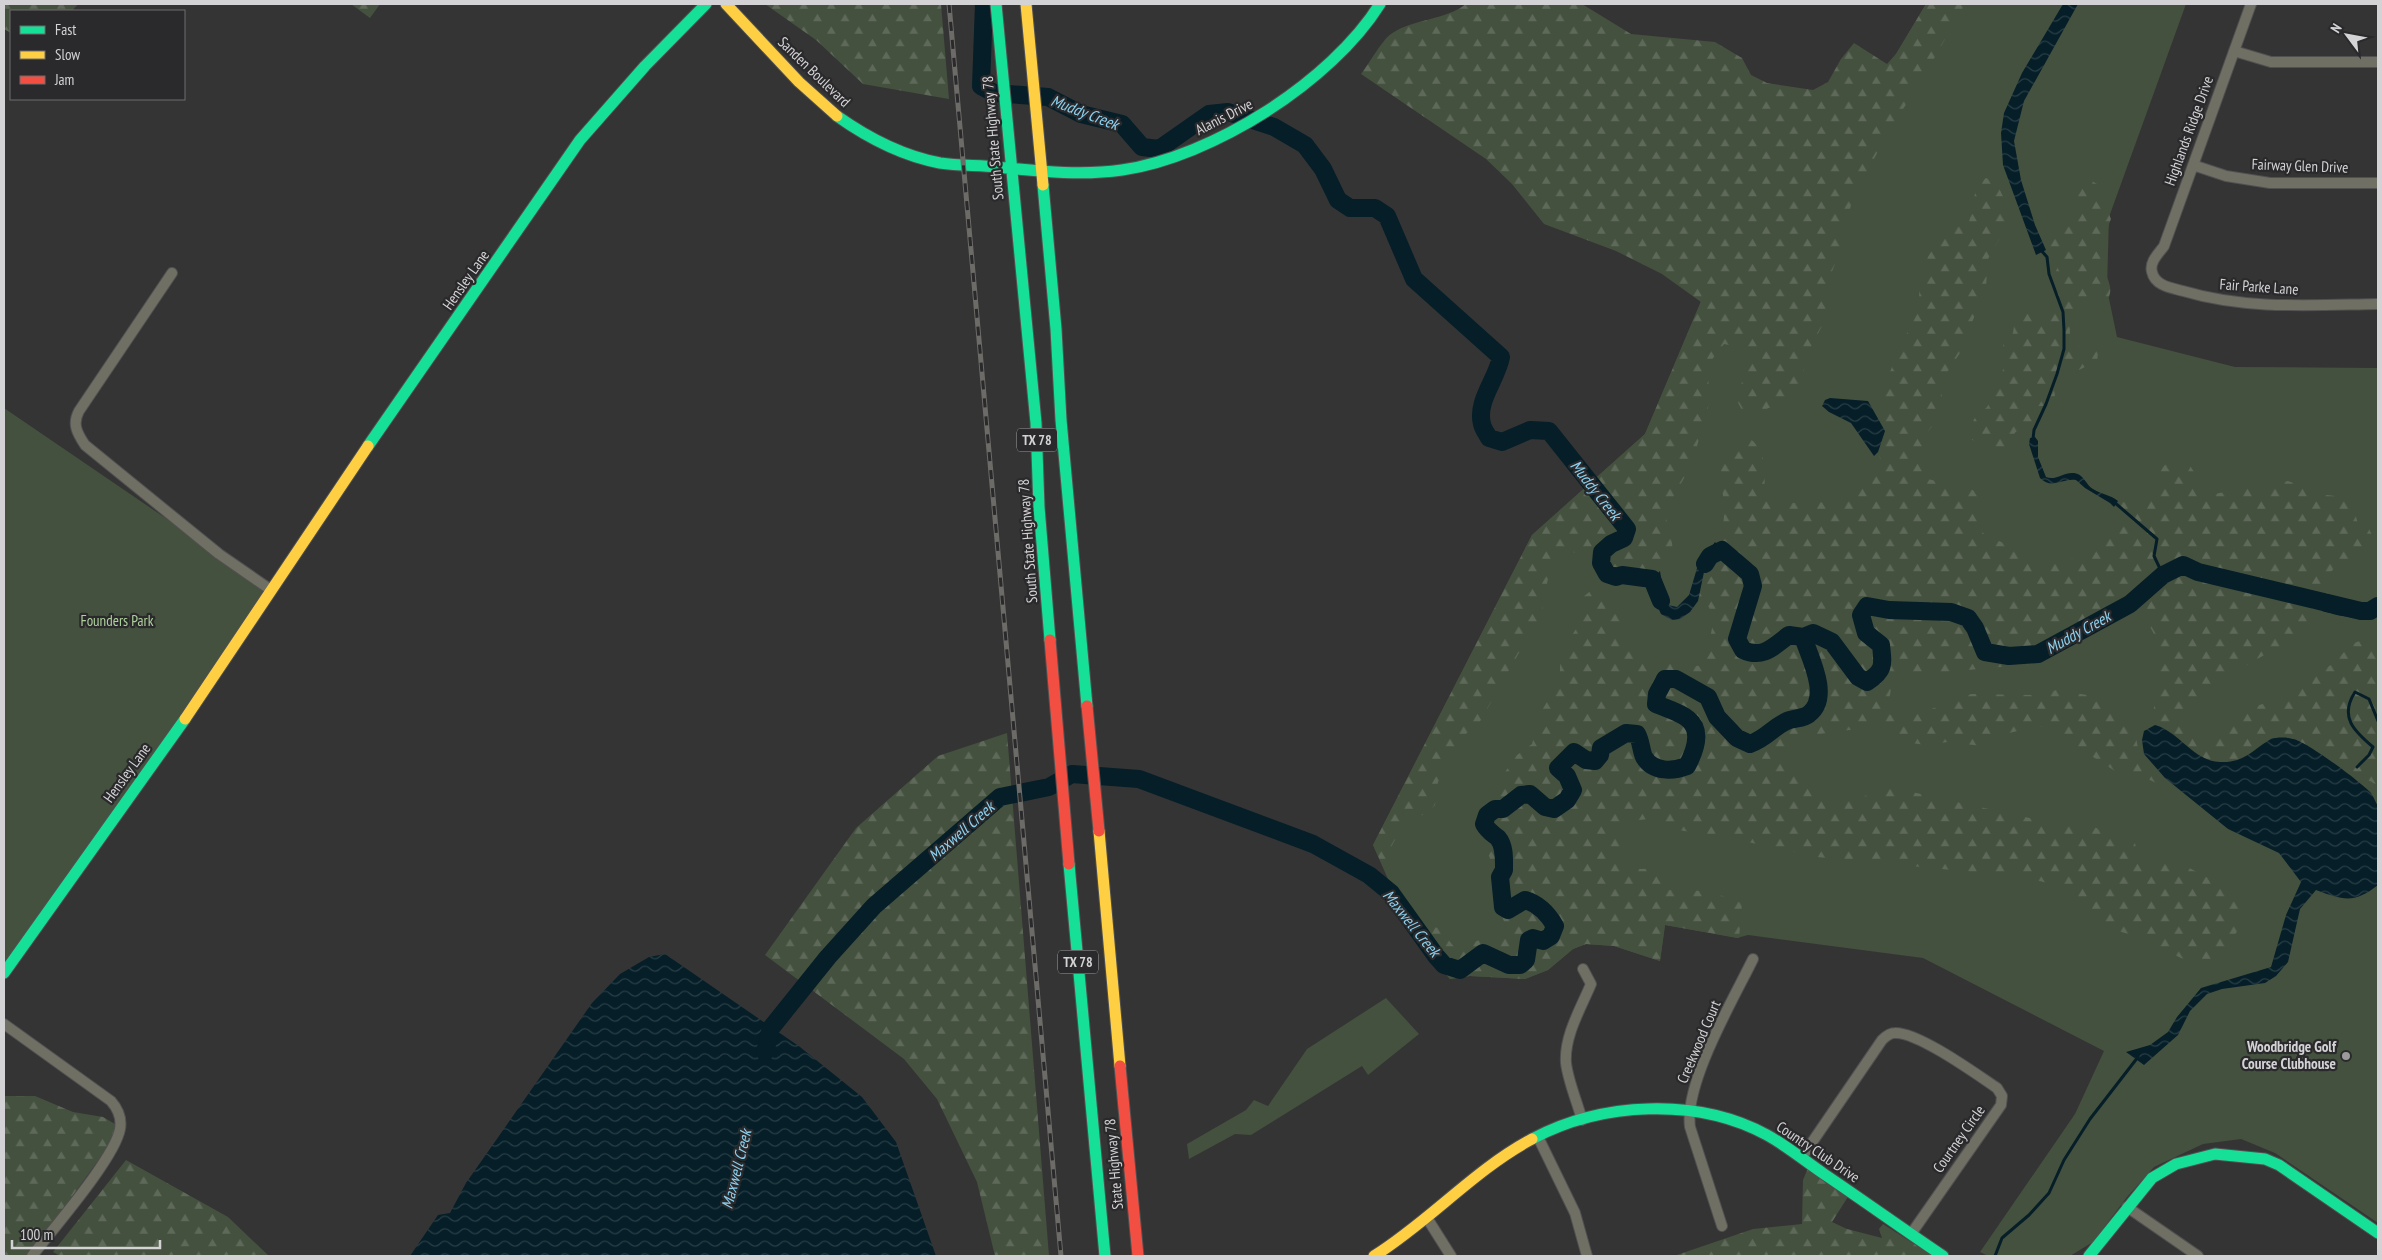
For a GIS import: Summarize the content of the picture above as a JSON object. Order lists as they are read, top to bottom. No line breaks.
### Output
{"streets":{"main road":["Sanden Boulevard","Alanis Drive","South State Highway 78","Hensley Lane","TX 78","Country Club Drive","State Highway 78"],"street":["Highlands Ridge Drive","Fairway Glen Drive","Fair Parke Lane","Creekwood Court","Courtney Circle"]},"crossings":[["Sanden Boulevard","Alanis Drive"],["Sanden Boulevard","South State Highway 78"],["Sanden Boulevard","TX 78"],["Sanden Boulevard","State Highway 78"],["Alanis Drive","TX 78"],["Alanis Drive","State Highway 78"],["Highlands Ridge Drive","Fairway Glen Drive"],["Highlands Ridge Drive","Fair Parke Lane"],["South State Highway 78","State Highway 78"],["TX 78","State Highway 78"],["Creekwood Court","Country Club Drive"],["Courtney Circle","Country Club Drive"]],"water":["Muddy Creek","Maxwell Creek"],"parks":["Founders Park"],"places":["Woodbridge Golf Course Clubhouse"],"legend":["Fast","Slow","Jam"],"scale_bar":"100 m","north":"top left"}
